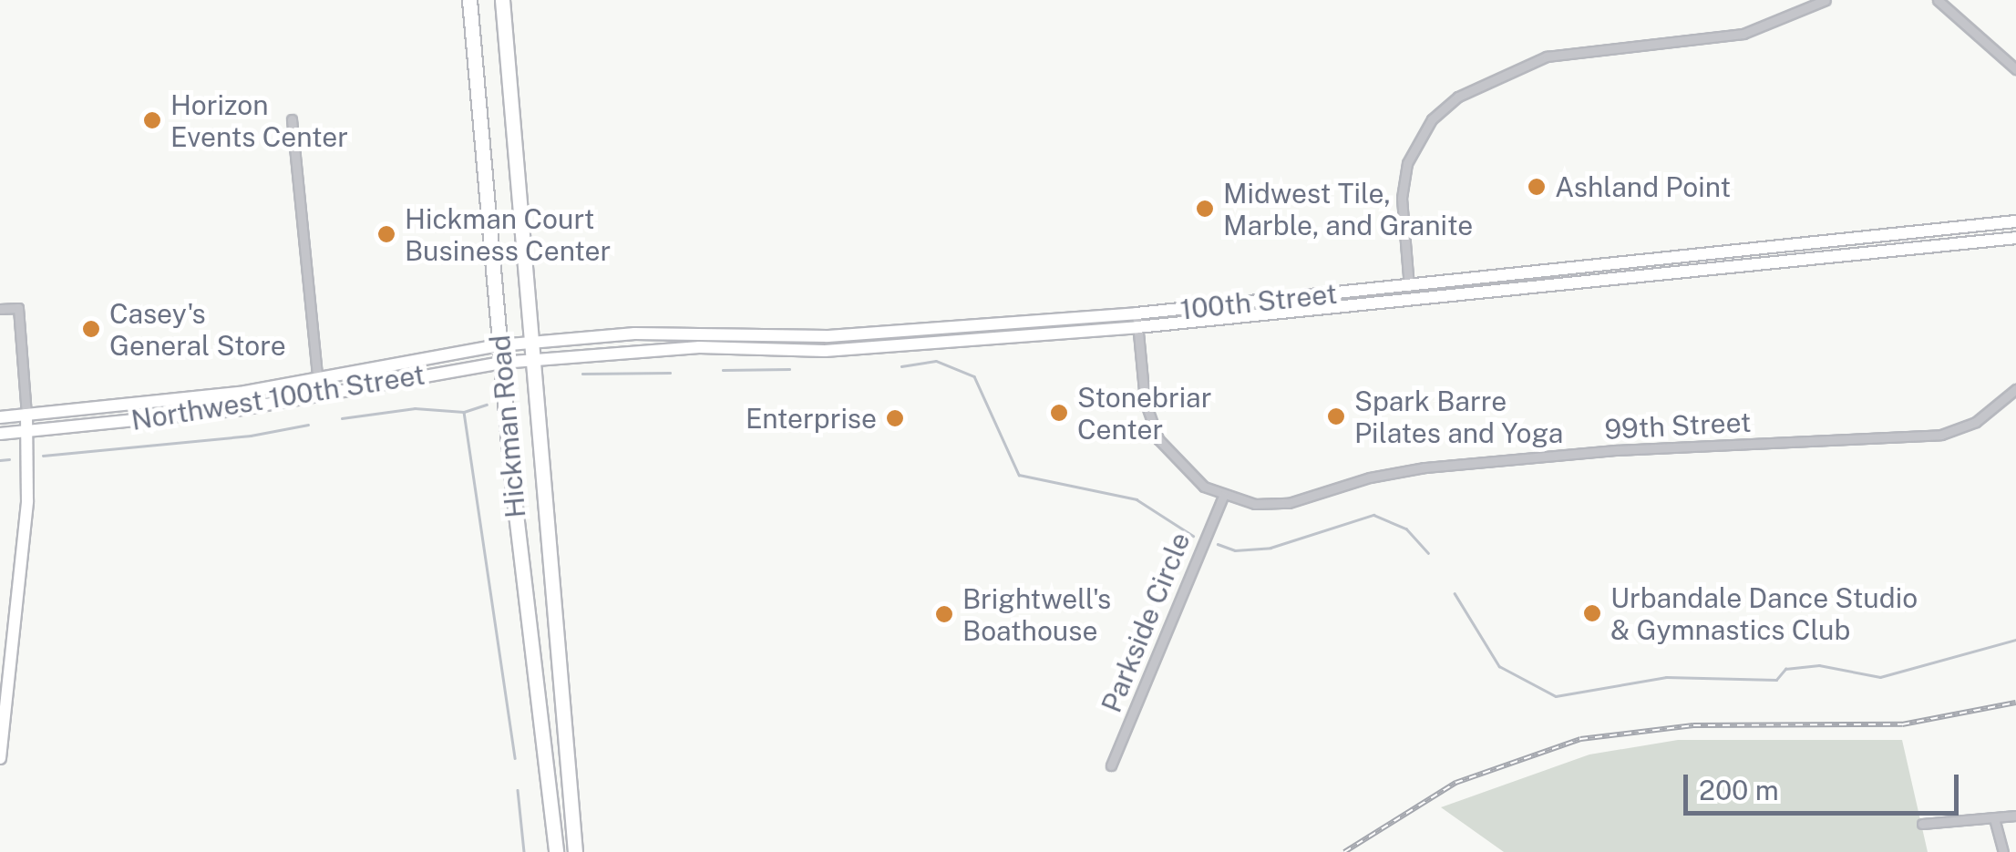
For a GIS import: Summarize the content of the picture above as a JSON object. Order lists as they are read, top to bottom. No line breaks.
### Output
{"streets":{"main road":["100th Street","Northwest 100th Street","Hickman Road"],"street":["99th Street","Parkside Circle"]},"crossings":[["100th Street","Northwest 100th Street"],["100th Street","99th Street"],["100th Street","Hickman Road"],["Northwest 100th Street","Hickman Road"],["99th Street","Parkside Circle"]],"places":["Horizon Events Center","Ashland Point","Midwest Tile, Marble, and Granite","Hickman Court Business Center","Casey's General Store","Stonebriar Center","Spark Barre Pilates and Yoga","Enterprise","Urbandale Dance Studio & Gymnastics Club","Brightwell's Boathouse"],"scale_bar":"200 m"}
